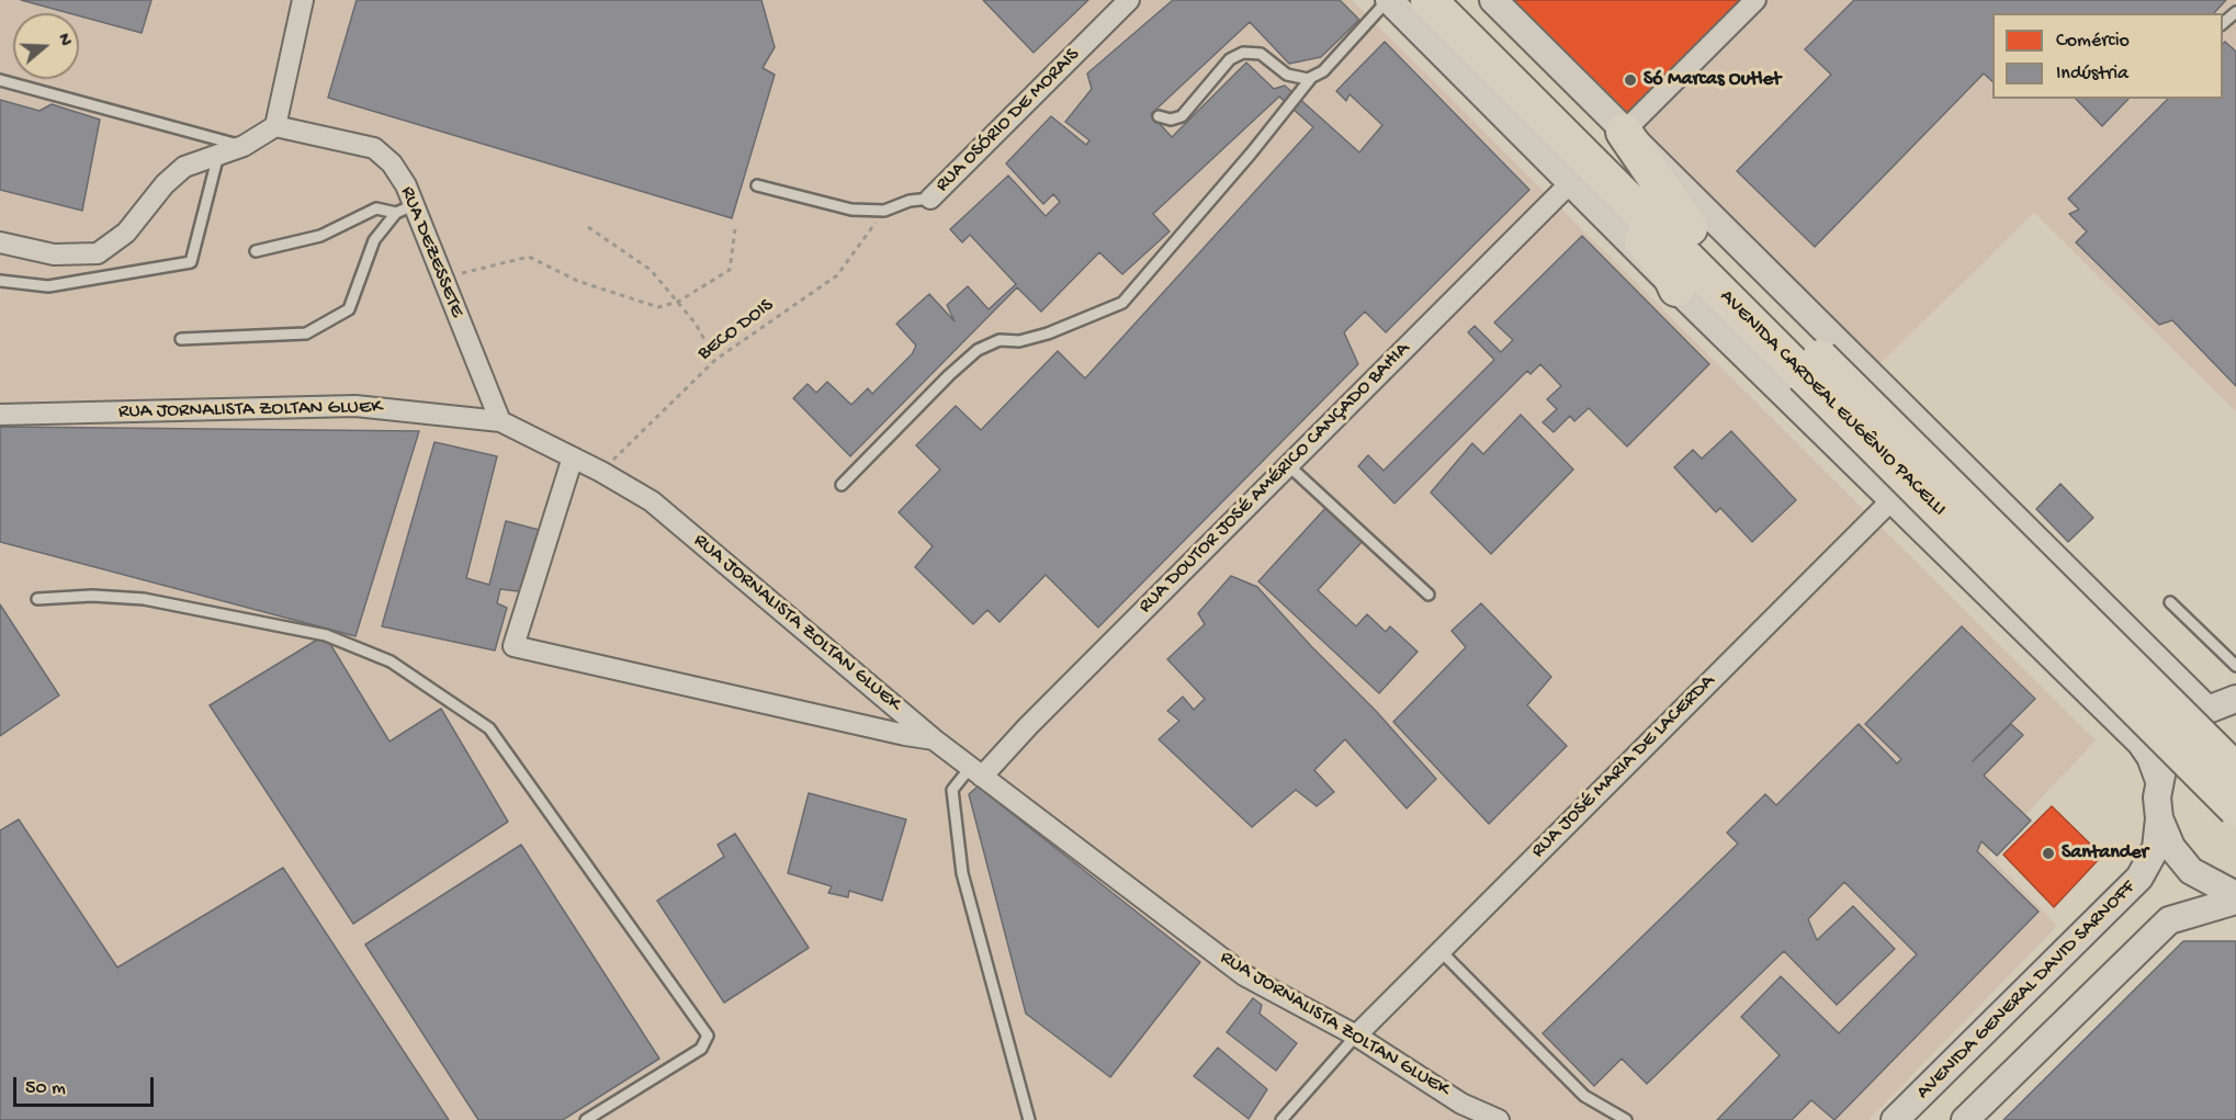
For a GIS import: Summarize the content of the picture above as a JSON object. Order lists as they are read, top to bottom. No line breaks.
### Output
{"streets":{"highway":["AVENIDA CARDEAL EUGÊNIO PACELLI"],"main road":["AVENIDA GENERAL DAVID SARNOFF"],"street":["RUA OSÓRIO DE MORAIS","RUA DEZESSETE","RUA JORNALISTA ZOLTAN GLUEK","RUA DOUTOR JOSÉ AMÉRICO CANÇADO BAHIA","RUA JOSÉ MARIA DE LACERDA"],"path":["BECO DOIS"]},"crossings":[["RUA OSÓRIO DE MORAIS","BECO DOIS"],["RUA DEZESSETE","RUA JORNALISTA ZOLTAN GLUEK"],["BECO DOIS","RUA JORNALISTA ZOLTAN GLUEK"],["AVENIDA CARDEAL EUGÊNIO PACELLI","RUA DOUTOR JOSÉ AMÉRICO CANÇADO BAHIA"],["AVENIDA CARDEAL EUGÊNIO PACELLI","RUA JOSÉ MARIA DE LACERDA"],["RUA JORNALISTA ZOLTAN GLUEK","RUA DOUTOR JOSÉ AMÉRICO CANÇADO BAHIA"],["RUA JORNALISTA ZOLTAN GLUEK","RUA JOSÉ MARIA DE LACERDA"]],"places":["Só Marcas Outlet","Santander"],"legend":["Comércio","Indústria"],"scale_bar":"50 m","north":"right"}
